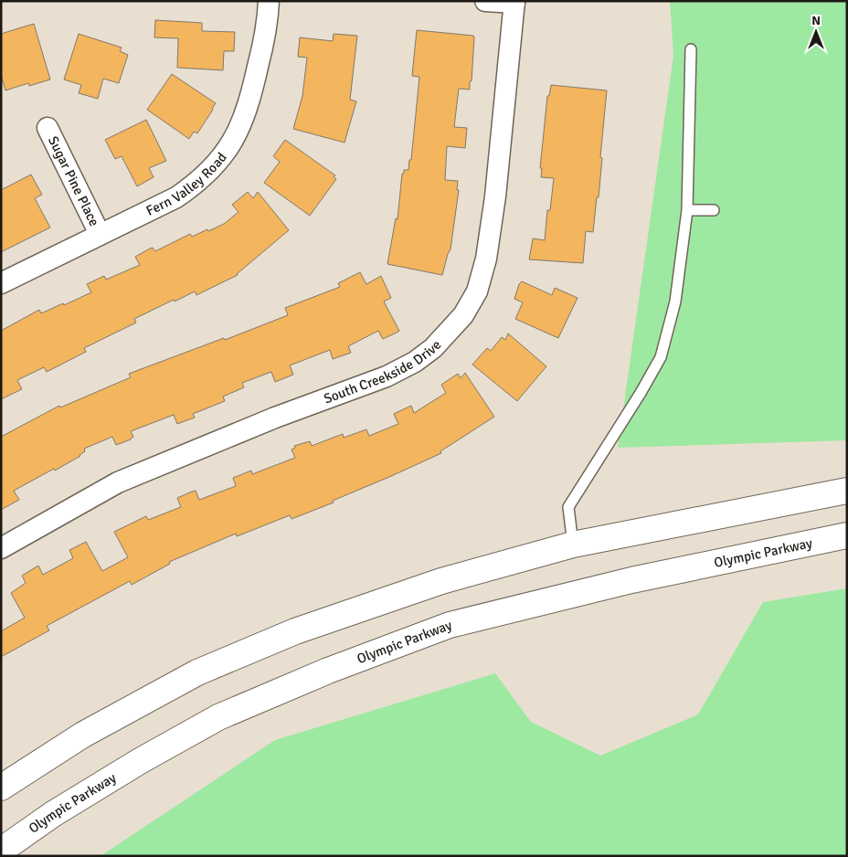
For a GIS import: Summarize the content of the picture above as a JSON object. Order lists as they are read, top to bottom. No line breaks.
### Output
{"streets":{"main road":["Olympic Parkway"],"street":["Sugar Pine Place","Fern Valley Road","South Creekside Drive"]},"crossings":[["Sugar Pine Place","Fern Valley Road"]],"north":"top"}
